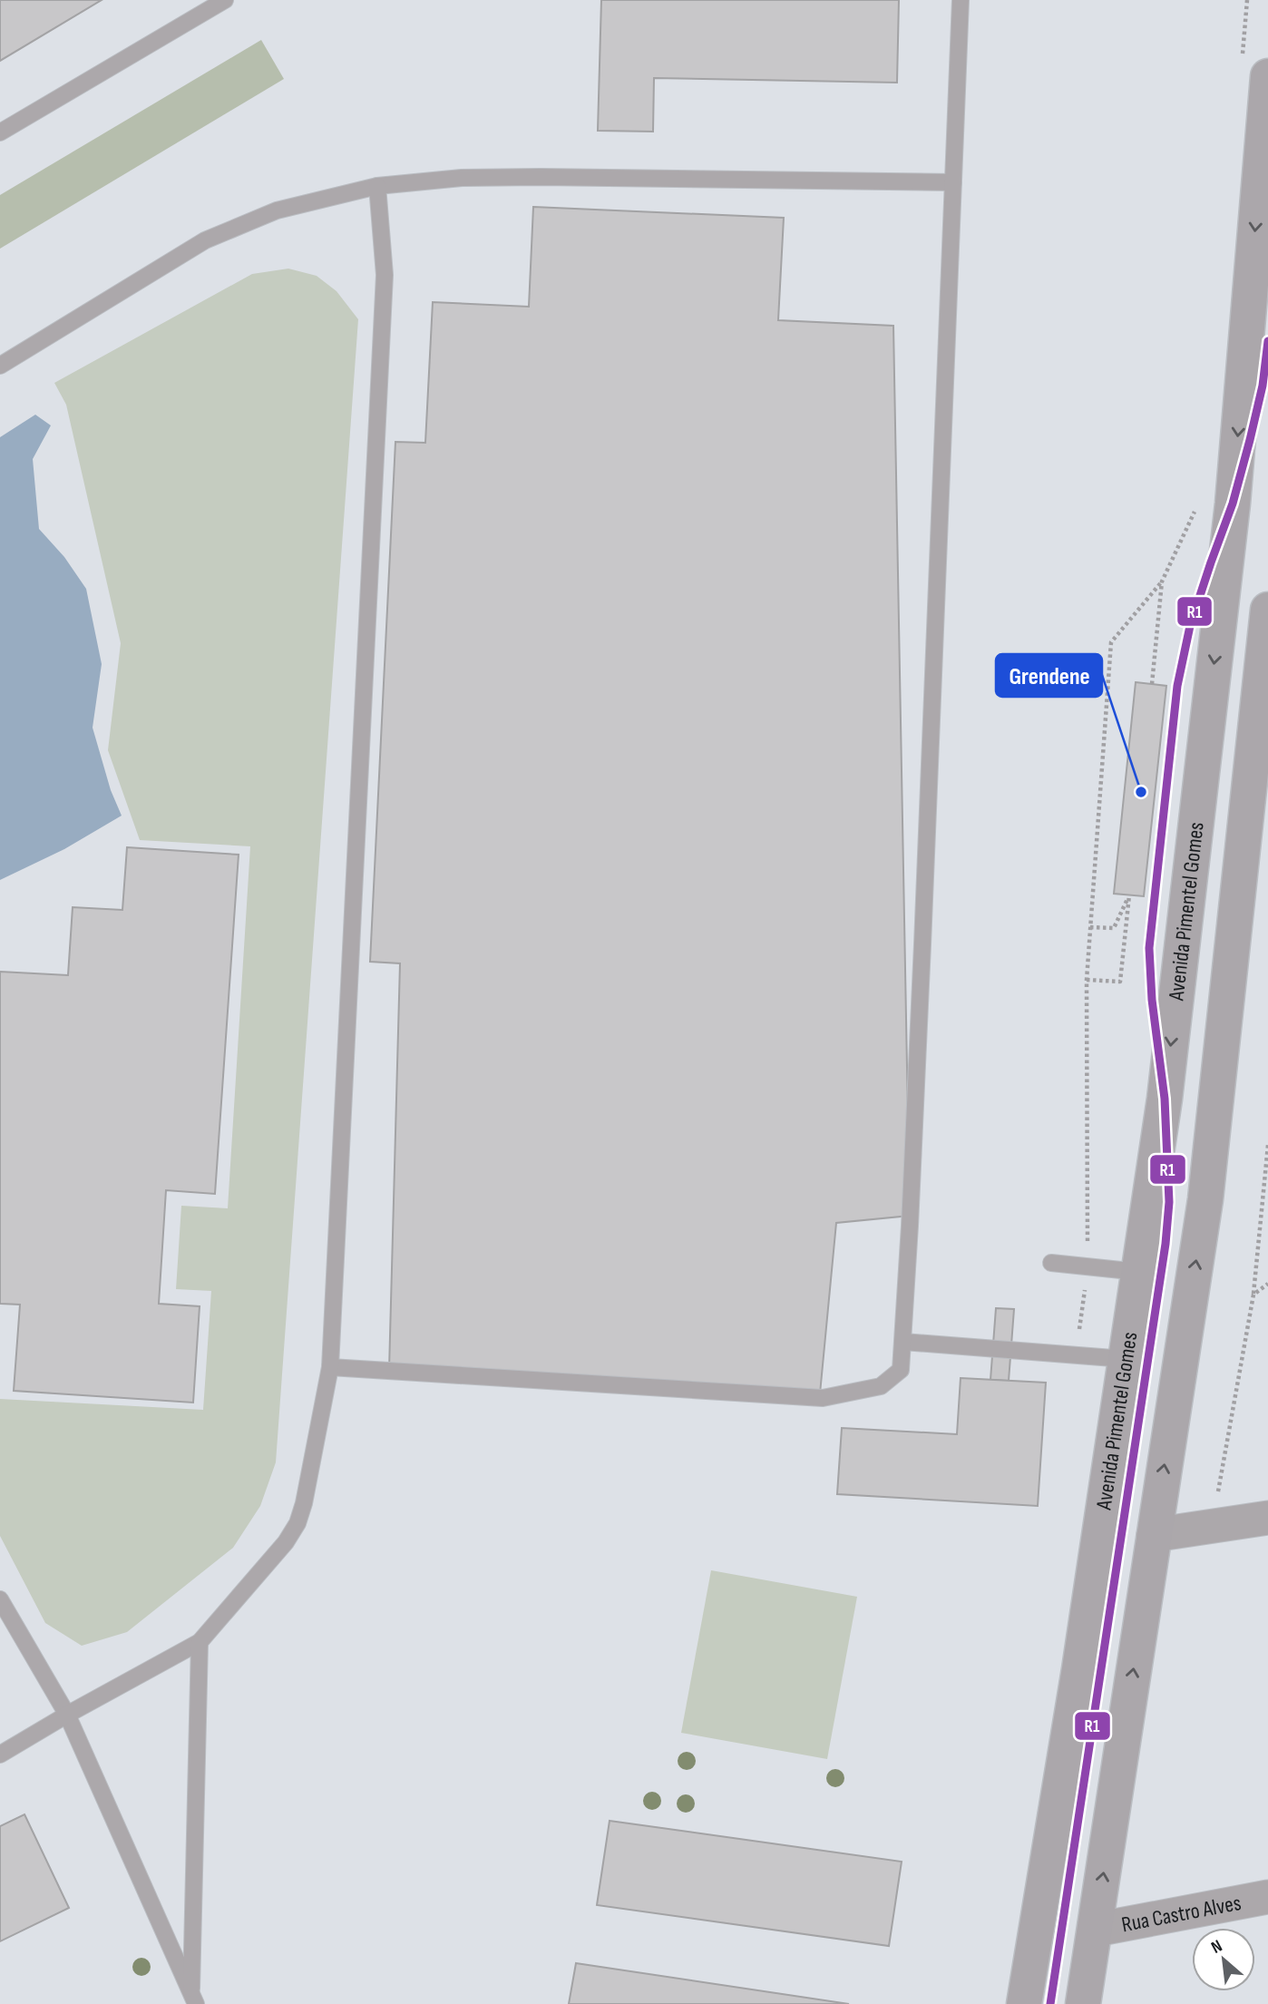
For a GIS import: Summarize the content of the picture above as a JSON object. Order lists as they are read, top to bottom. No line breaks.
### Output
{"streets":{"main road":["Avenida Pimentel Gomes"],"street":["Rua Castro Alves"]},"places":["Grendene"],"lines":["transit line R1"],"north":"top left"}
